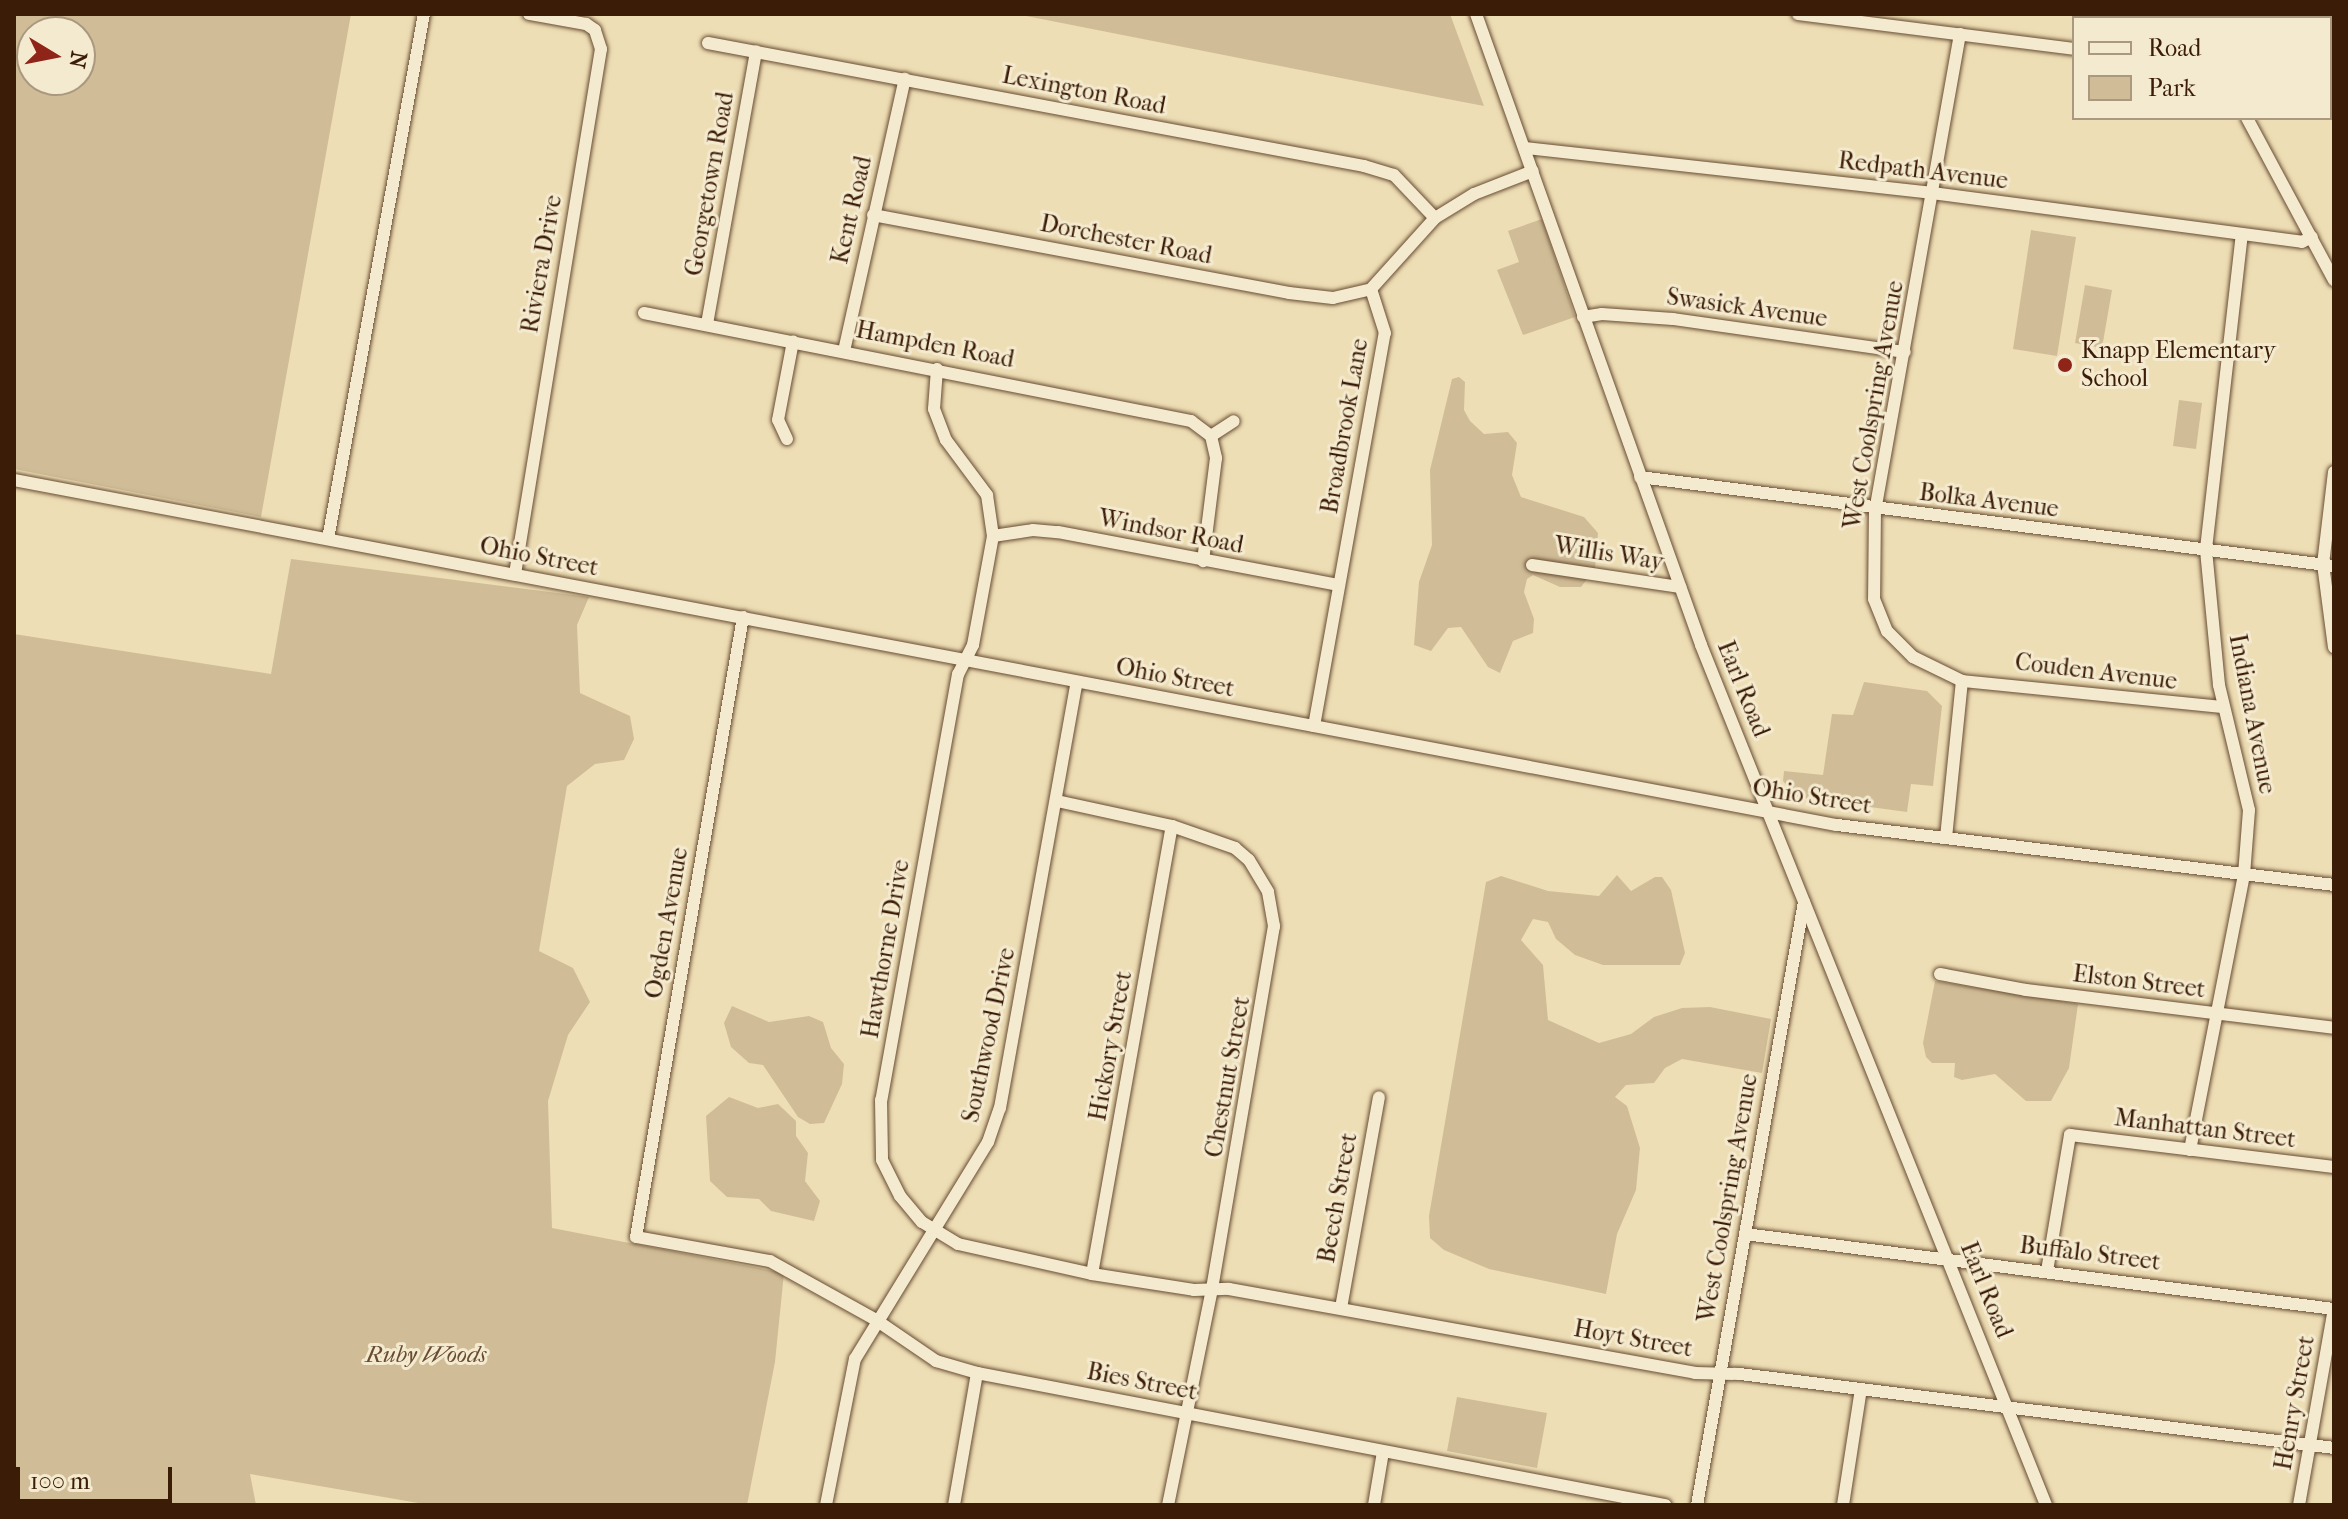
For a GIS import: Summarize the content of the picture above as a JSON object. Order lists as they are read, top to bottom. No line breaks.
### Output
{"streets":{"street":["Lexington Road","Redpath Avenue","Georgetown Road","Kent Road","Dorchester Road","Riviera Drive","Swasick Avenue","Hampden Road","West Coolspring Avenue","Broadbrook Lane","Bolka Avenue","Windsor Road","Willis Way","Ohio Street","Couden Avenue","Earl Road","Indiana Avenue","Ogden Avenue","Hawthorne Drive","Elston Street","Southwood Drive","Hickory Street","Chestnut Street","Manhattan Street","Beech Street","Buffalo Street","Hoyt Street","Bies Street","Henry Street"]},"crossings":[["Lexington Road","Georgetown Road"],["Lexington Road","Kent Road"],["Redpath Avenue","West Coolspring Avenue"],["Redpath Avenue","Earl Road"],["Redpath Avenue","Indiana Avenue"],["Georgetown Road","Hampden Road"],["Kent Road","Dorchester Road"],["Kent Road","Hampden Road"],["Dorchester Road","Broadbrook Lane"],["Riviera Drive","Ohio Street"],["Swasick Avenue","West Coolspring Avenue"],["Swasick Avenue","Earl Road"],["Hampden Road","Hawthorne Drive"],["West Coolspring Avenue","Bolka Avenue"],["West Coolspring Avenue","Couden Avenue"],["West Coolspring Avenue","Earl Road"],["West Coolspring Avenue","Buffalo Street"],["West Coolspring Avenue","Hoyt Street"],["Broadbrook Lane","Windsor Road"],["Broadbrook Lane","Ohio Street"],["Bolka Avenue","Earl Road"],["Bolka Avenue","Indiana Avenue"],["Windsor Road","Hawthorne Drive"],["Willis Way","Earl Road"],["Ohio Street","Earl Road"],["Ohio Street","Indiana Avenue"],["Ohio Street","Ogden Avenue"],["Ohio Street","Hawthorne Drive"],["Ohio Street","Southwood Drive"],["Couden Avenue","Indiana Avenue"],["Earl Road","Buffalo Street"],["Earl Road","Hoyt Street"],["Indiana Avenue","Elston Street"],["Indiana Avenue","Manhattan Street"],["Ogden Avenue","Bies Street"],["Hawthorne Drive","Southwood Drive"],["Hawthorne Drive","Hoyt Street"],["Southwood Drive","Chestnut Street"],["Southwood Drive","Hoyt Street"],["Southwood Drive","Bies Street"],["Hickory Street","Chestnut Street"],["Hickory Street","Hoyt Street"],["Chestnut Street","Hoyt Street"],["Chestnut Street","Bies Street"],["Manhattan Street","Buffalo Street"],["Beech Street","Hoyt Street"],["Buffalo Street","Henry Street"],["Hoyt Street","Henry Street"]],"parks":["Ruby Woods"],"places":["Knapp Elementary School"],"legend":["Road","Park"],"scale_bar":"100 m","north":"right"}
